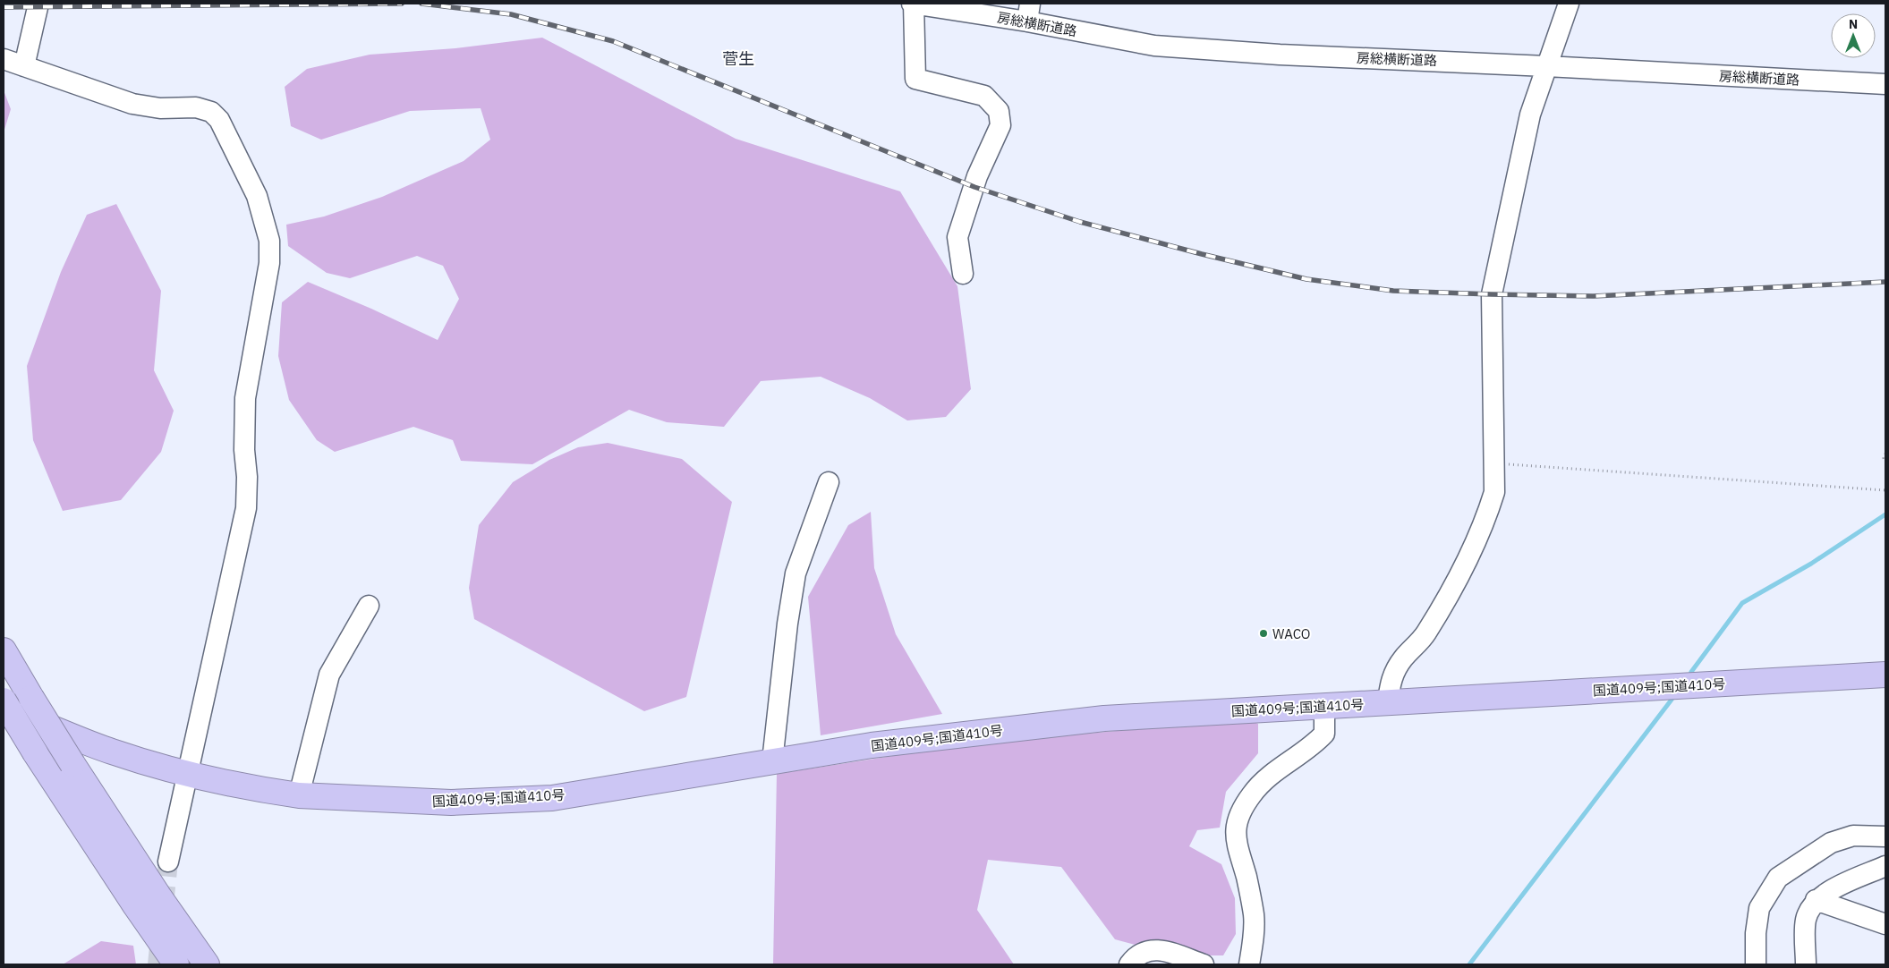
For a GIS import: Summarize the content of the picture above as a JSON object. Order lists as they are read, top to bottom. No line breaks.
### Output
{"streets":{"highway":["国道409号;国道410号"],"street":["房総横断道路"]},"districts":["菅生"],"places":["WACO"],"north":"top"}
